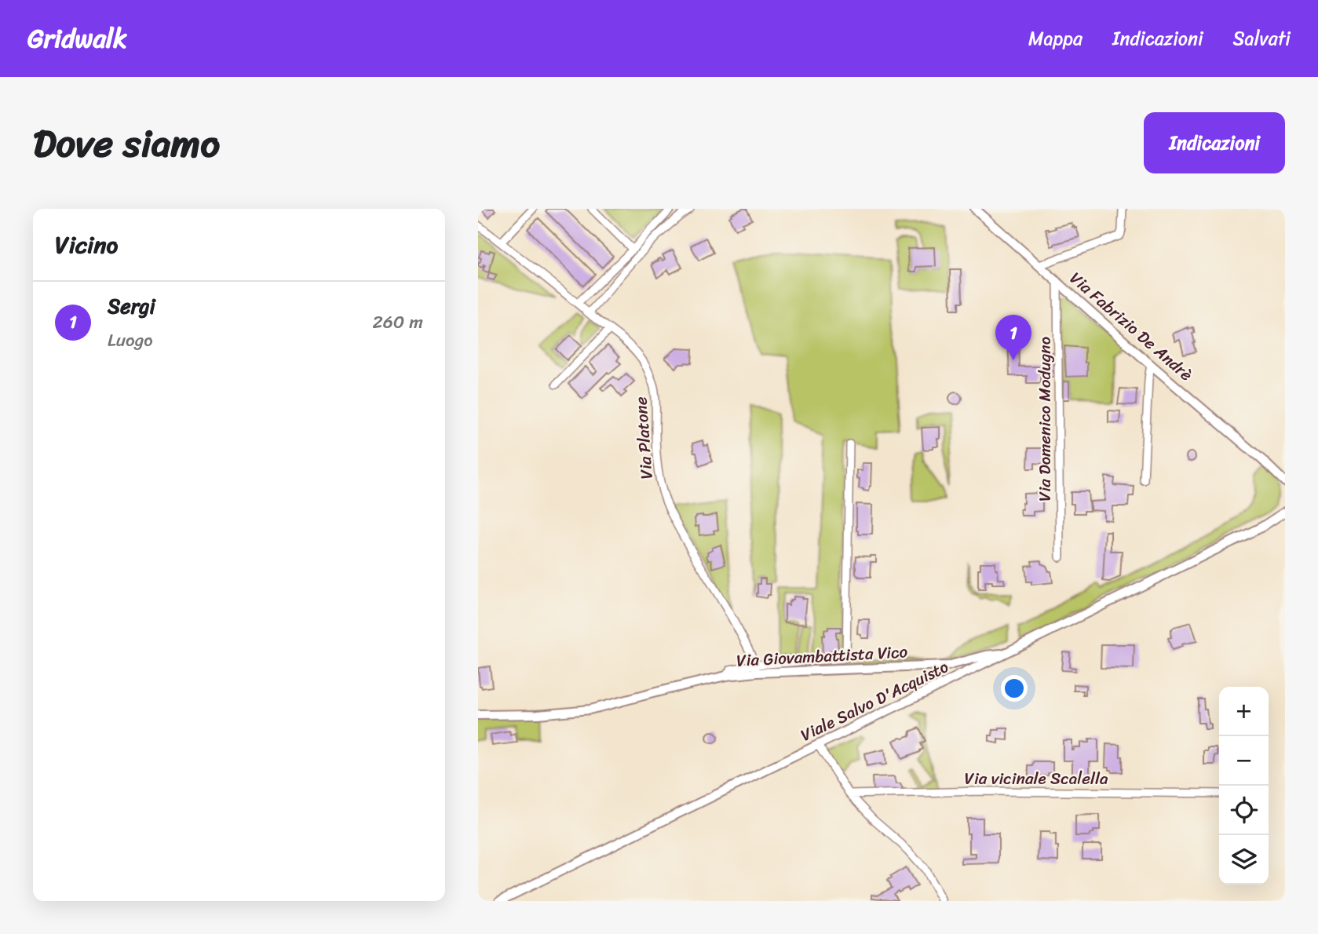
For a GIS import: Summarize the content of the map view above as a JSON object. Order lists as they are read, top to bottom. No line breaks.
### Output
{"streets":{"street":["Via Fabrizio De Andrè","Via Domenico Modugno","Via Platone","Via Giovambattista Vico","Viale Salvo D'Acquisto","Via vicinale Scalella"]},"crossings":[["Via Fabrizio De Andrè","Via Domenico Modugno"],["Via Platone","Via Giovambattista Vico"],["Via Giovambattista Vico","Viale Salvo D'Acquisto"]],"page":{"header":"Gridwalk","nav":["Mappa","Indicazioni","Salvati"],"title":"Dove siamo","buttons":"Indicazioni","heading":"Vicino","list":[{"mark":"1","name":"Sergi","note":"Luogo","value":"260 m"}],"pins":"1","map_buttons":["+","−"]}}
